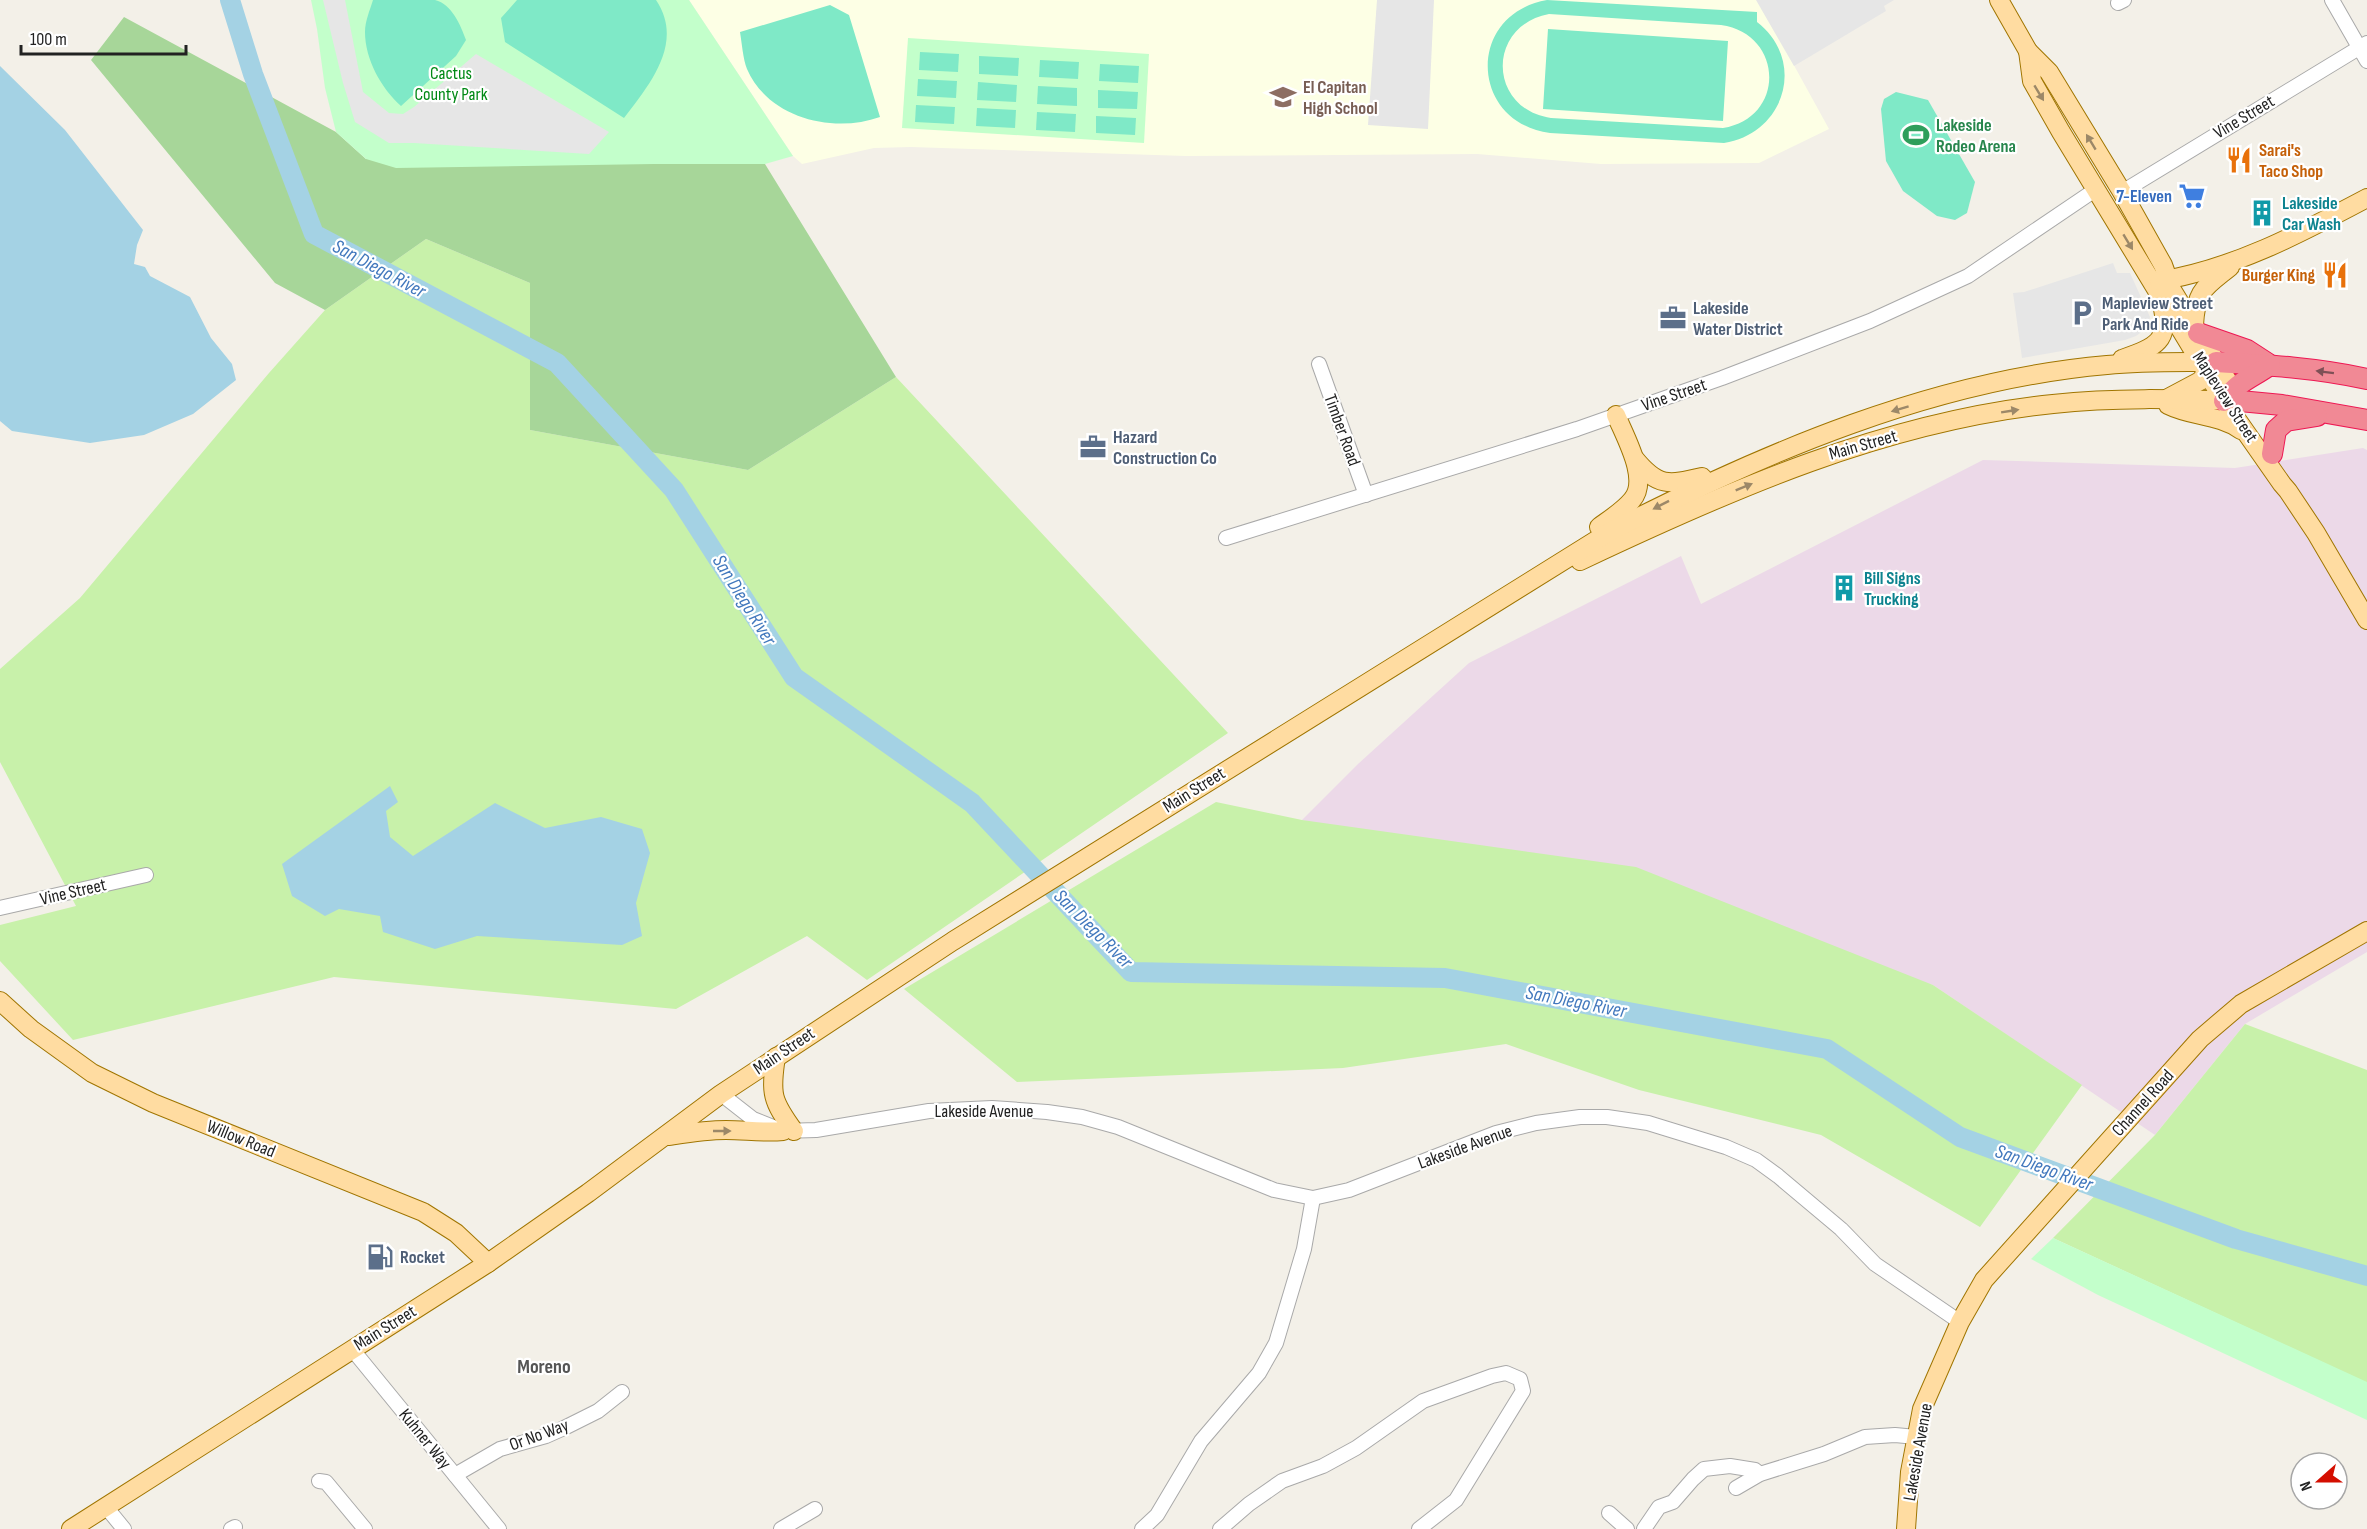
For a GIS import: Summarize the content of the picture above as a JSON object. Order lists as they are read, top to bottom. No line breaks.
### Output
{"streets":{"main road":["Mapleview Street","Main Street","Channel Road","Lakeside Avenue","Willow Road"],"street":["Vine Street","Timber Road","Or No Way","Kuhner Way"]},"crossings":[["Vine Street","Mapleview Street"],["Vine Street","Timber Road"],["Mapleview Street","Main Street"],["Main Street","Lakeside Avenue"],["Main Street","Willow Road"],["Main Street","Kuhner Way"],["Channel Road","Lakeside Avenue"],["Or No Way","Kuhner Way"]],"districts":["Moreno"],"water":["San Diego River"],"parks":["Cactus County Park"],"places":{"school or university":["El Capitan High School"],"sports":["Lakeside Rodeo Arena"],"restaurant":["Sarai's Taco Shop","Burger King"],"supermarket":["7-Eleven"],"building":["Lakeside Car Wash","Bill Signs Trucking"],"parking":["Mapleview Street Park And Ride"],"office":["Lakeside Water District","Hazard Construction Co"],"fuel station":["Rocket"]},"scale_bar":"100 m","north":"left"}
